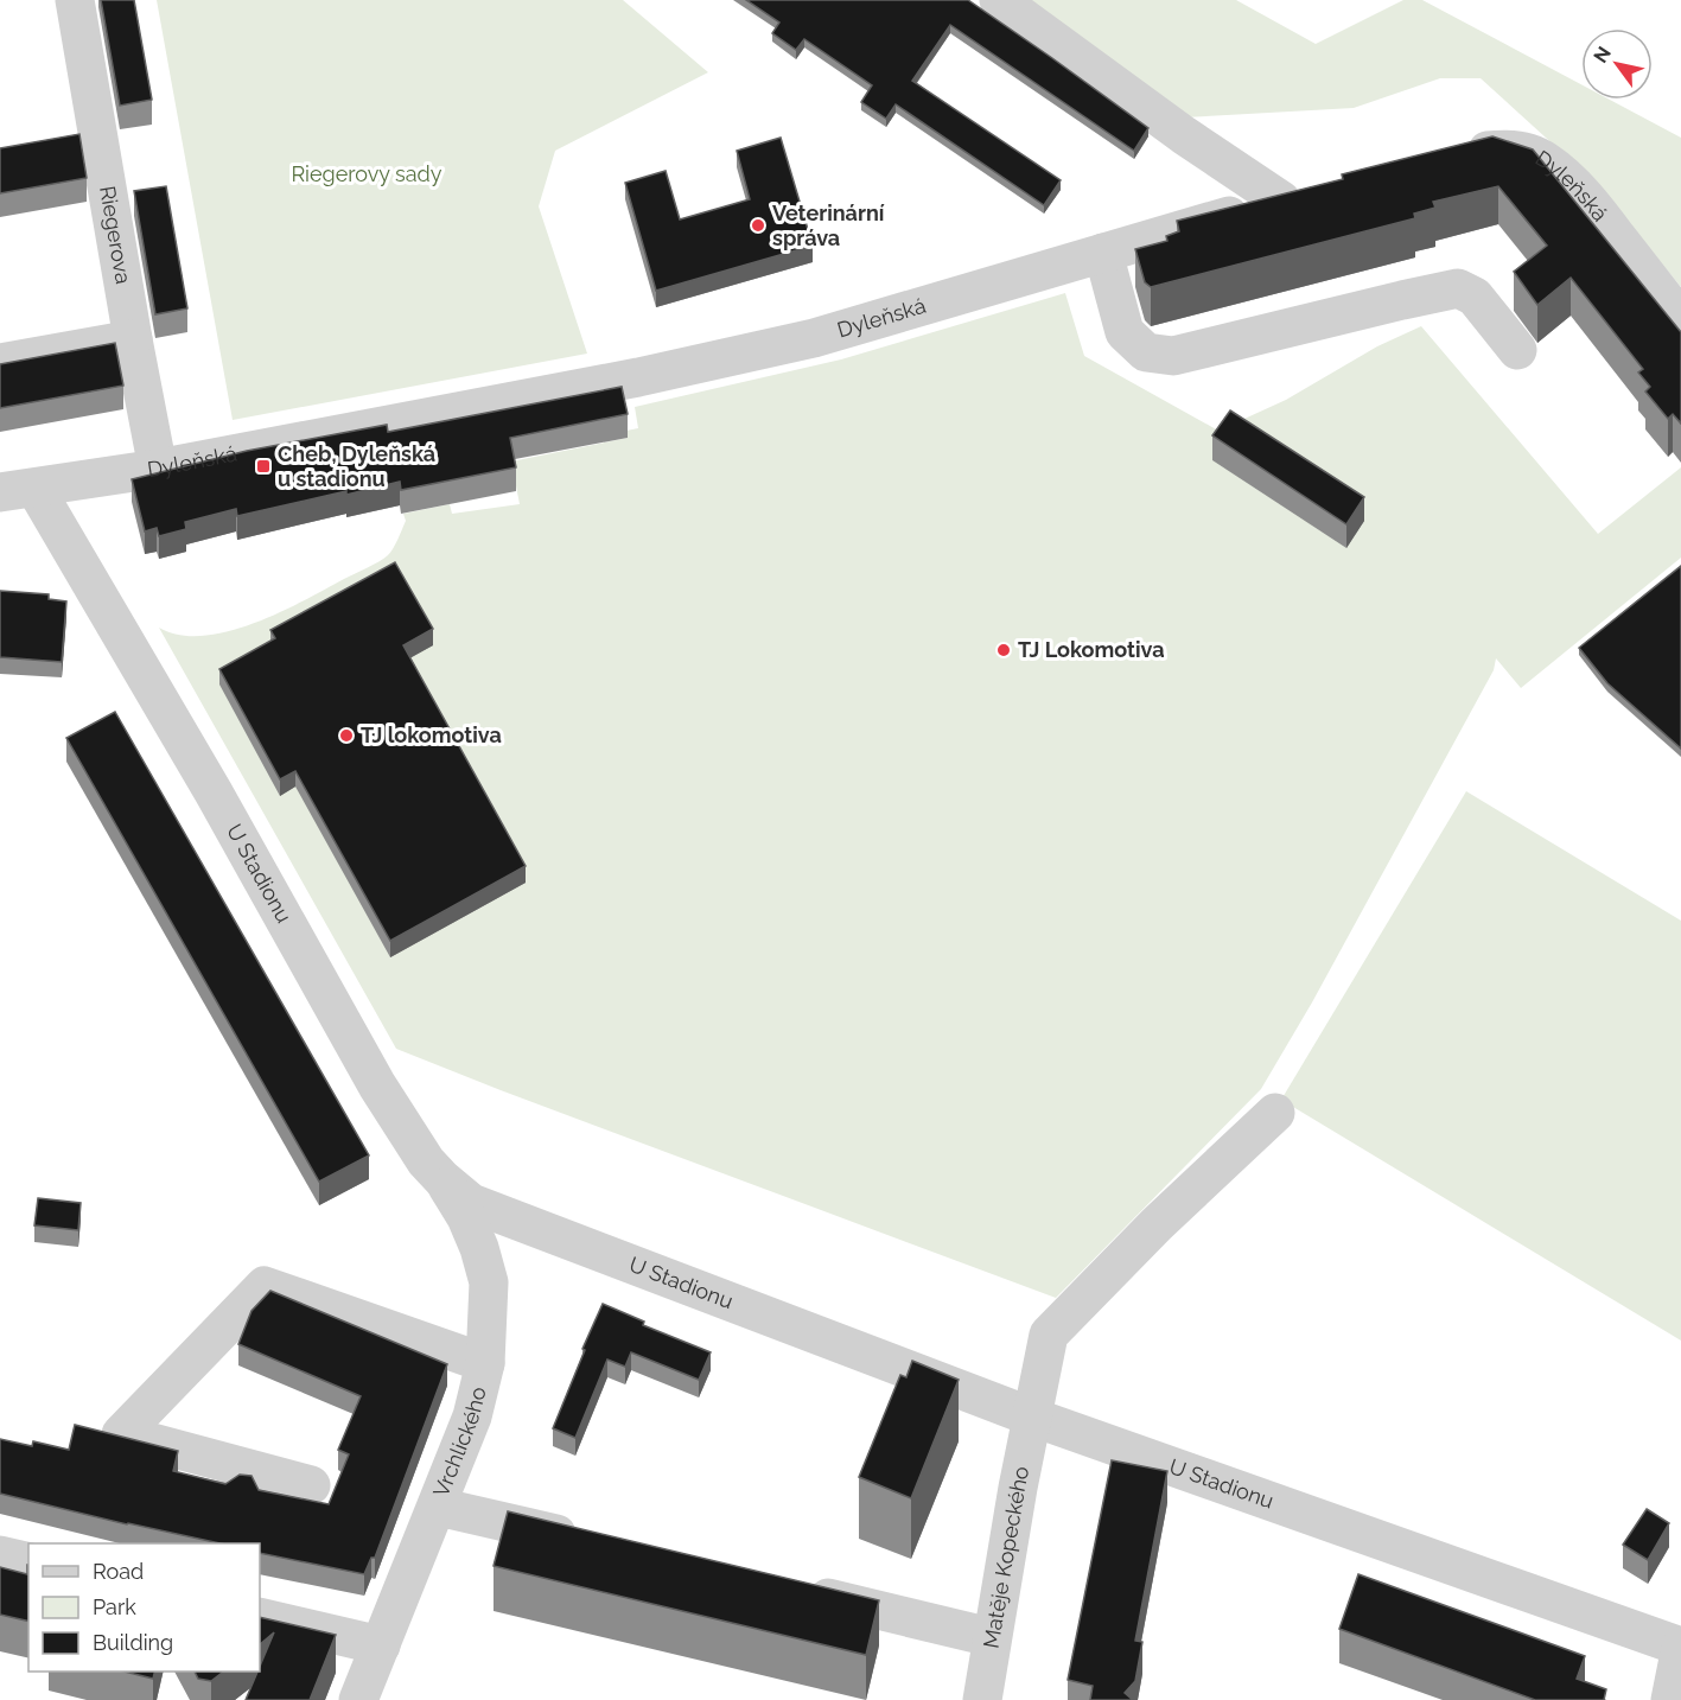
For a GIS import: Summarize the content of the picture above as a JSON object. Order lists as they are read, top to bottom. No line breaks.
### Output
{"streets":{"street":["Dyleňská","Riegerova","U Stadionu","Vrchlického","Matěje Kopeckého"]},"crossings":[["Dyleňská","Riegerova"],["Dyleňská","U Stadionu"],["U Stadionu","Vrchlického"],["U Stadionu","Matěje Kopeckého"]],"parks":["Riegerovy sady"],"places":{"other":["Veterinární správa","TJ Lokomotiva","TJ lokomotiva"],"transit":["Cheb, Dyleňská u stadionu"]},"legend":["Road","Park","Building"],"north":"top left"}
